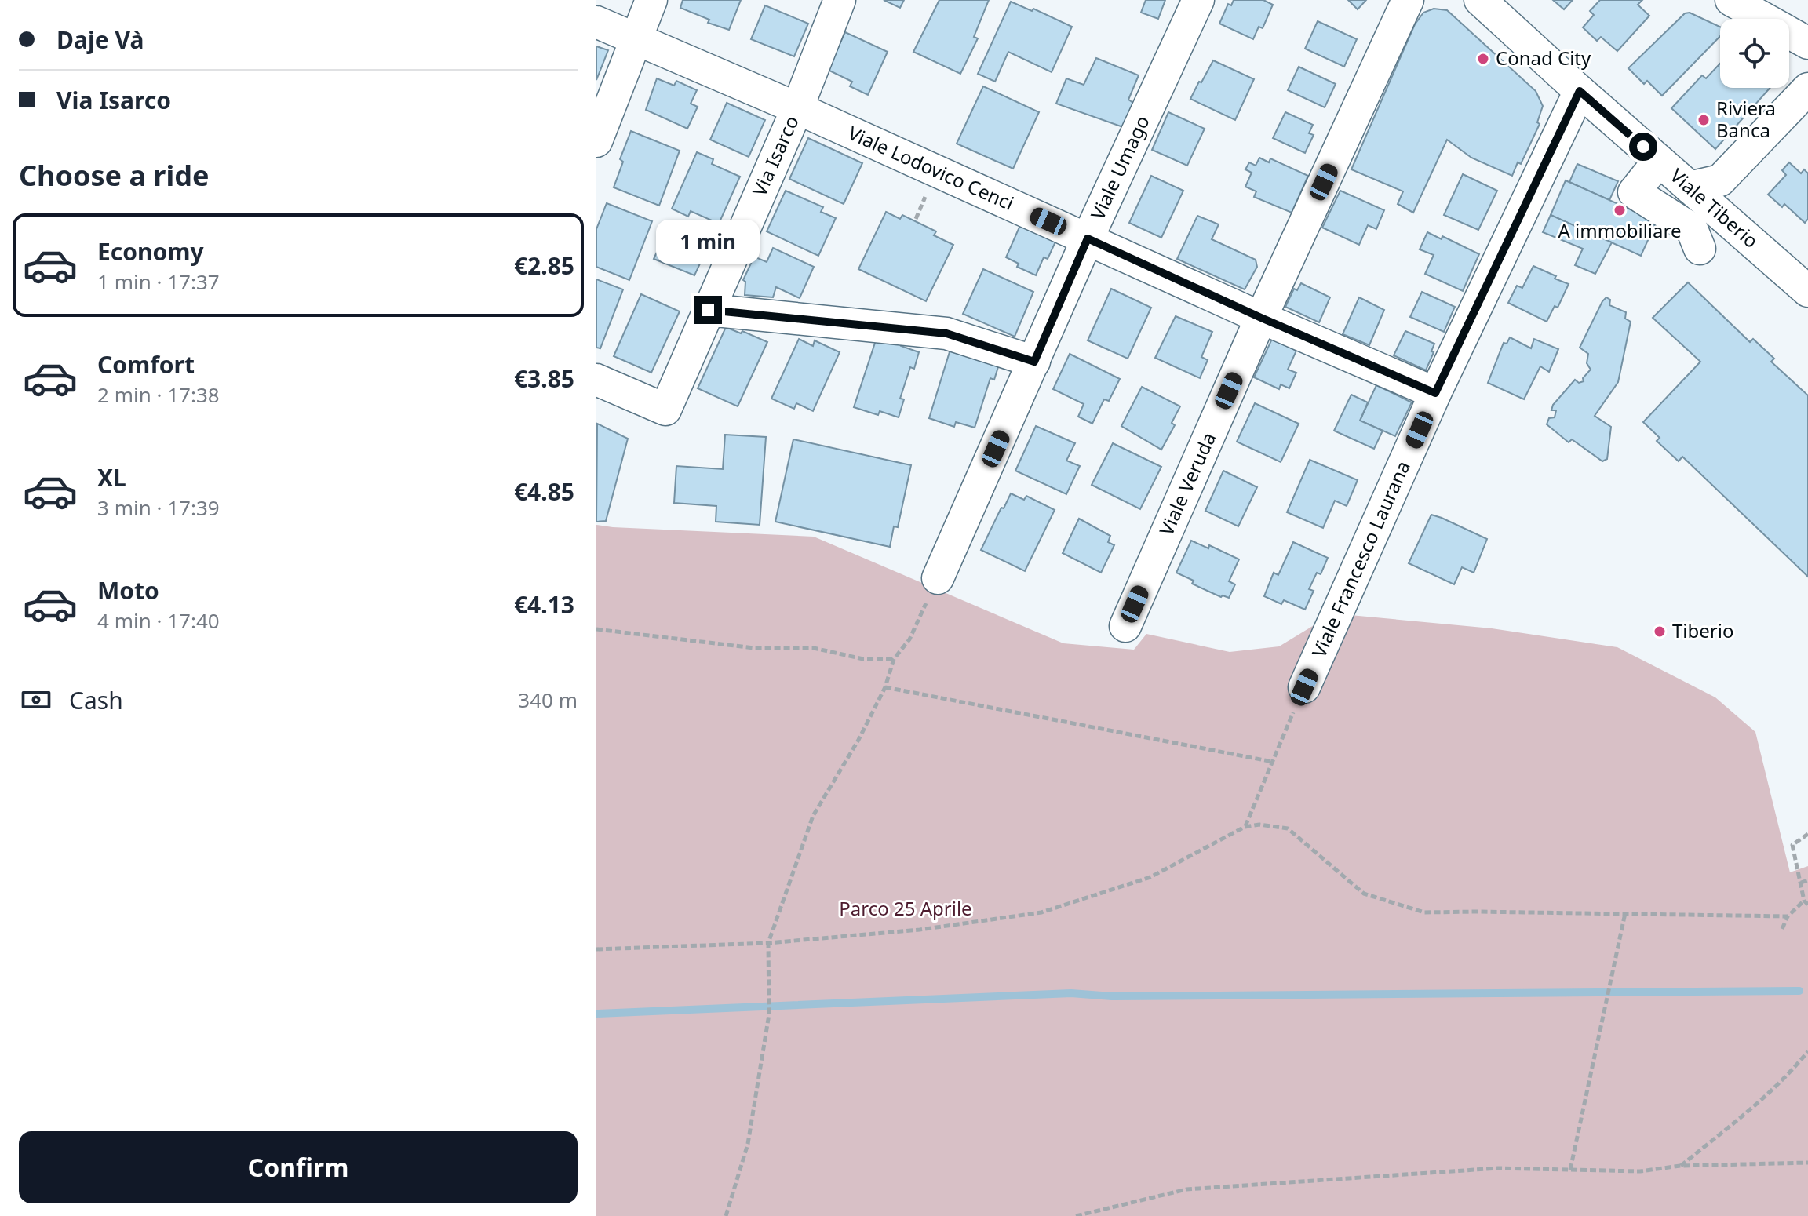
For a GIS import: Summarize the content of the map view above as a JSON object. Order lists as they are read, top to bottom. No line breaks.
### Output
{"streets":{"street":["Via Isarco","Viale Umago","Viale Lodovico Cenci","Viale Tiberio","Viale Veruda","Viale Francesco Laurana"]},"crossings":[["Via Isarco","Viale Lodovico Cenci"],["Viale Umago","Viale Lodovico Cenci"],["Viale Lodovico Cenci","Viale Veruda"],["Viale Lodovico Cenci","Viale Francesco Laurana"],["Viale Tiberio","Viale Francesco Laurana"]],"parks":["Parco 25 Aprile"],"places":["Conad City","Riviera Banca","A immobiliare","Tiberio"],"page":{"banner":["Daje Và","Via Isarco"],"heading":"Choose a ride","list":[{"name":"Economy","note":"1 min · 17:37","value":"€2.85"},{"name":"Comfort","note":"2 min · 17:38","value":"€3.85"},{"name":"XL","note":"3 min · 17:39","value":"€4.85"},{"name":"Moto","note":"4 min · 17:40","value":"€4.13"}],"bubble":"1 min","pay":["Cash","340 m"],"buttons":"Confirm"}}
